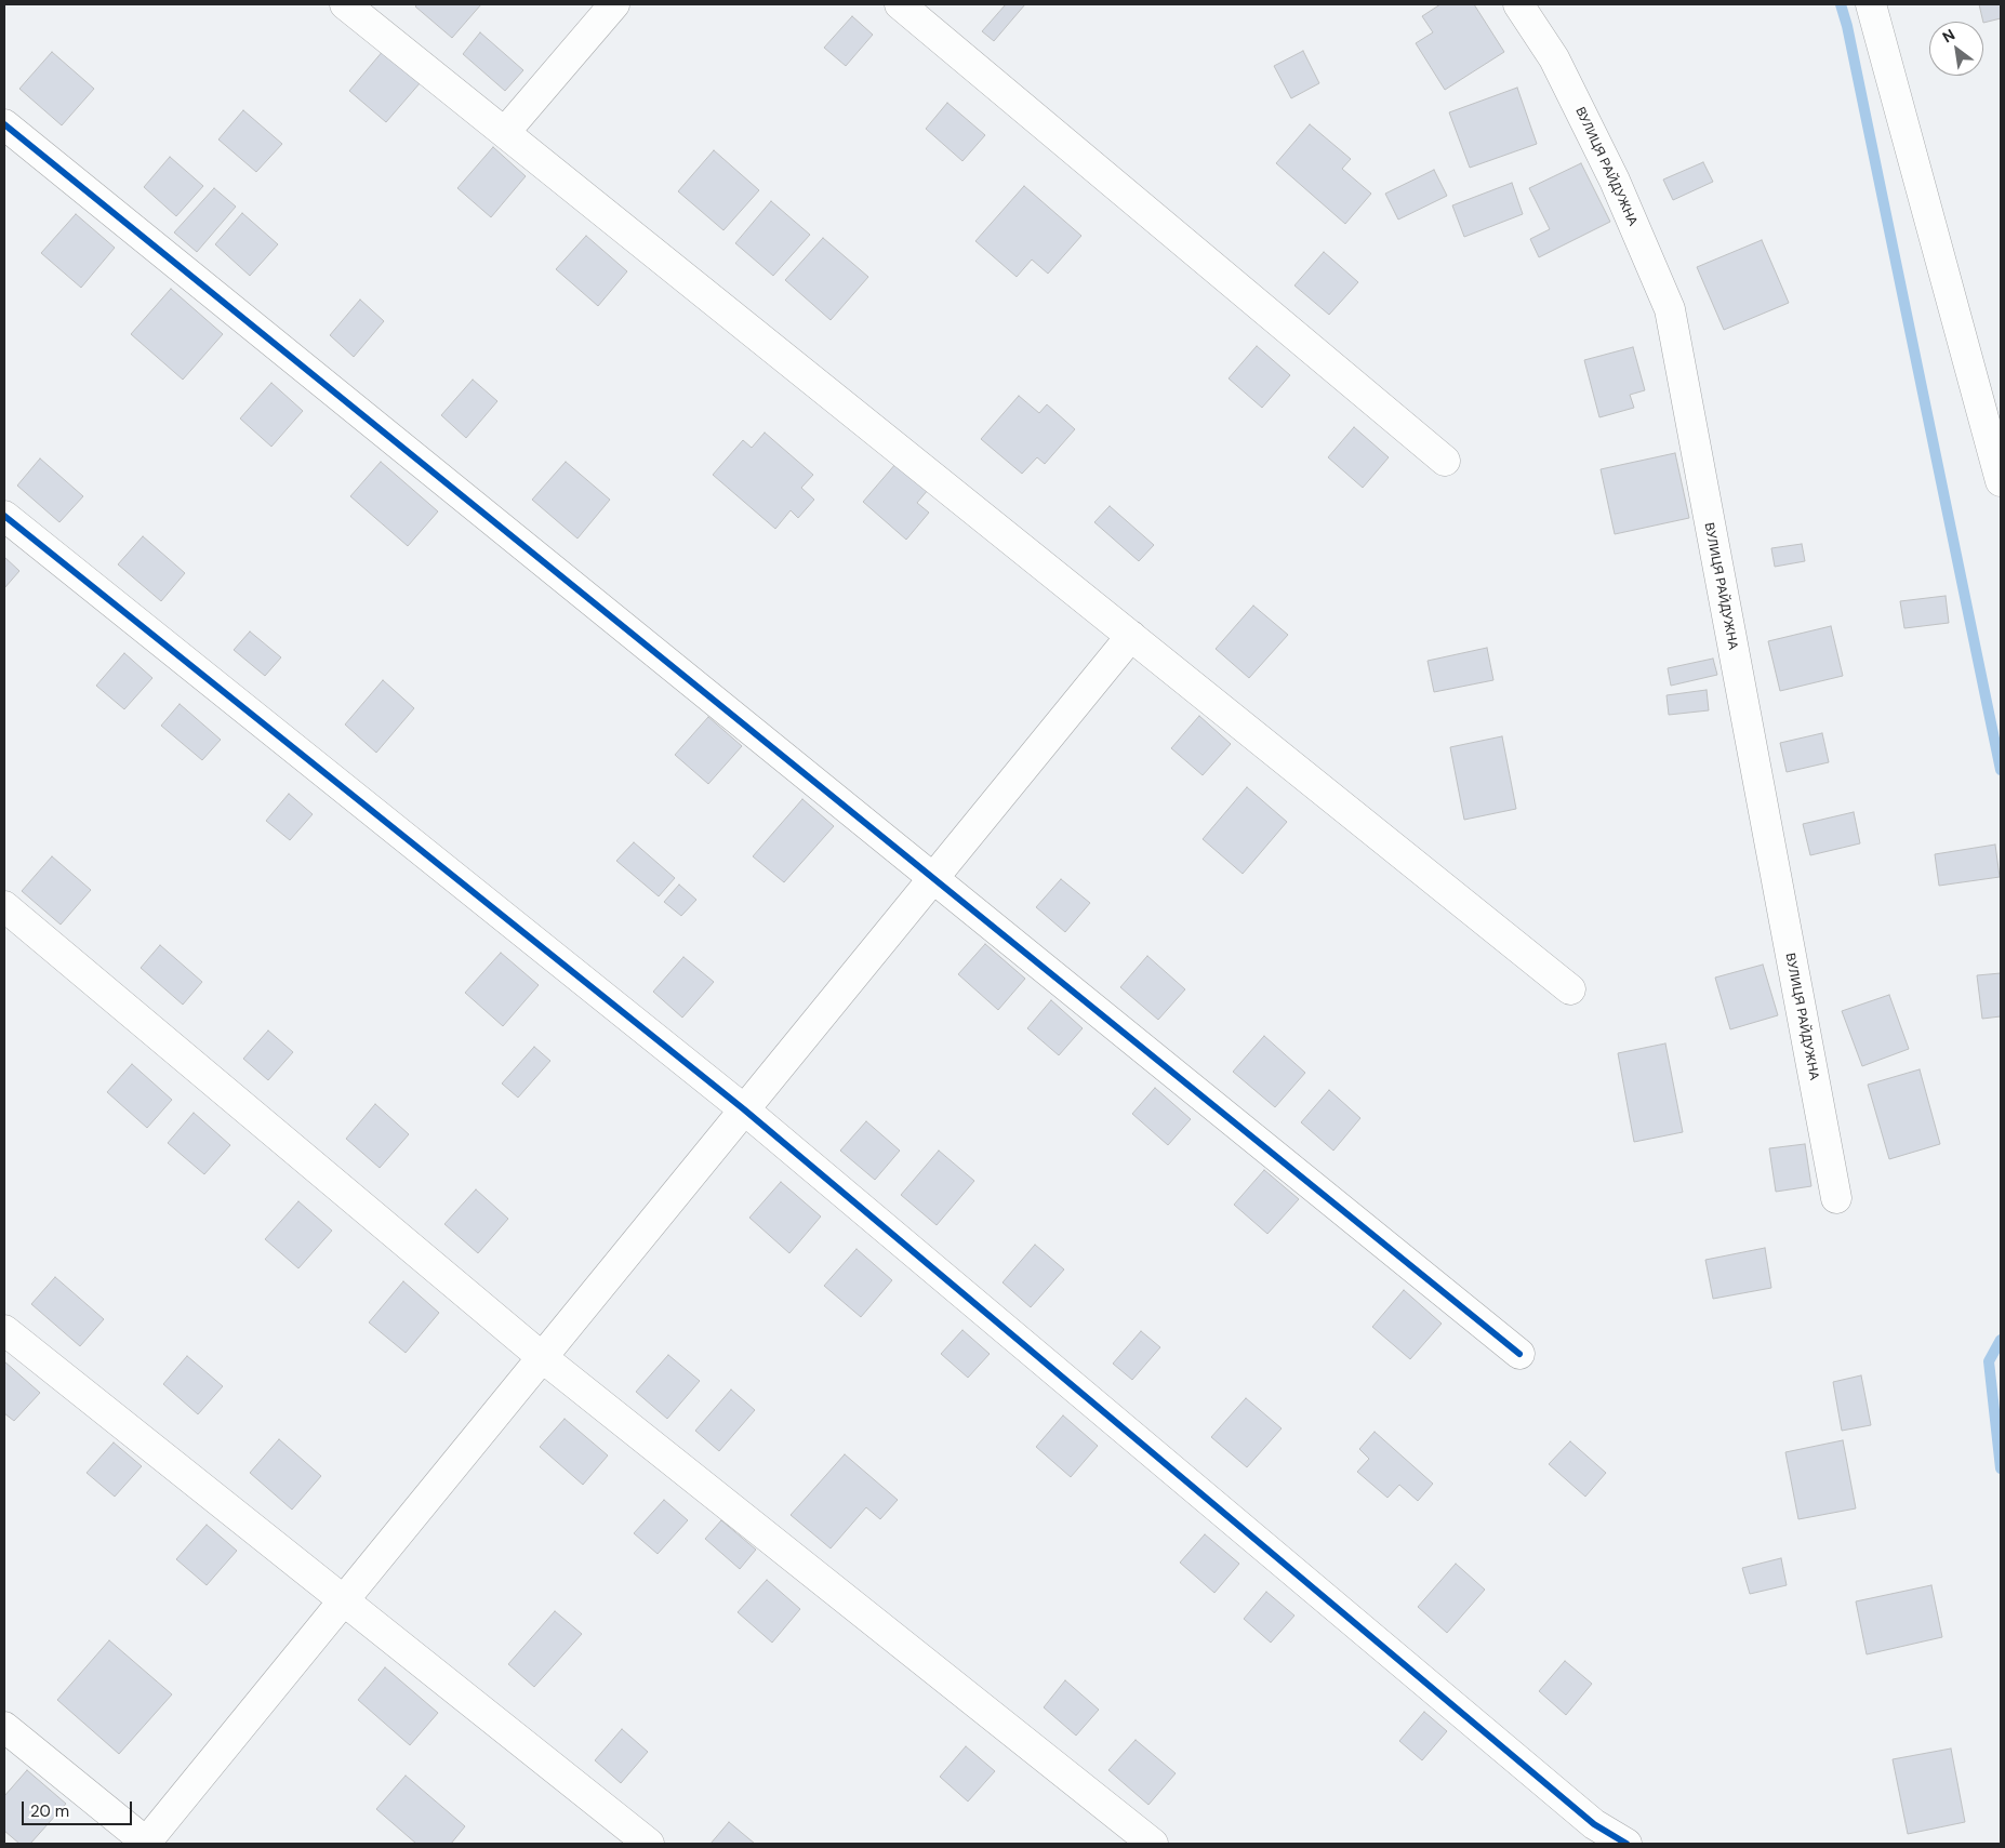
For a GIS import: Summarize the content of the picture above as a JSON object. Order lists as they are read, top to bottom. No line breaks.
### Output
{"streets":{"street":["ВУЛИЦЯ РАЙДУЖНА"]},"scale_bar":"20 m","north":"top left"}
